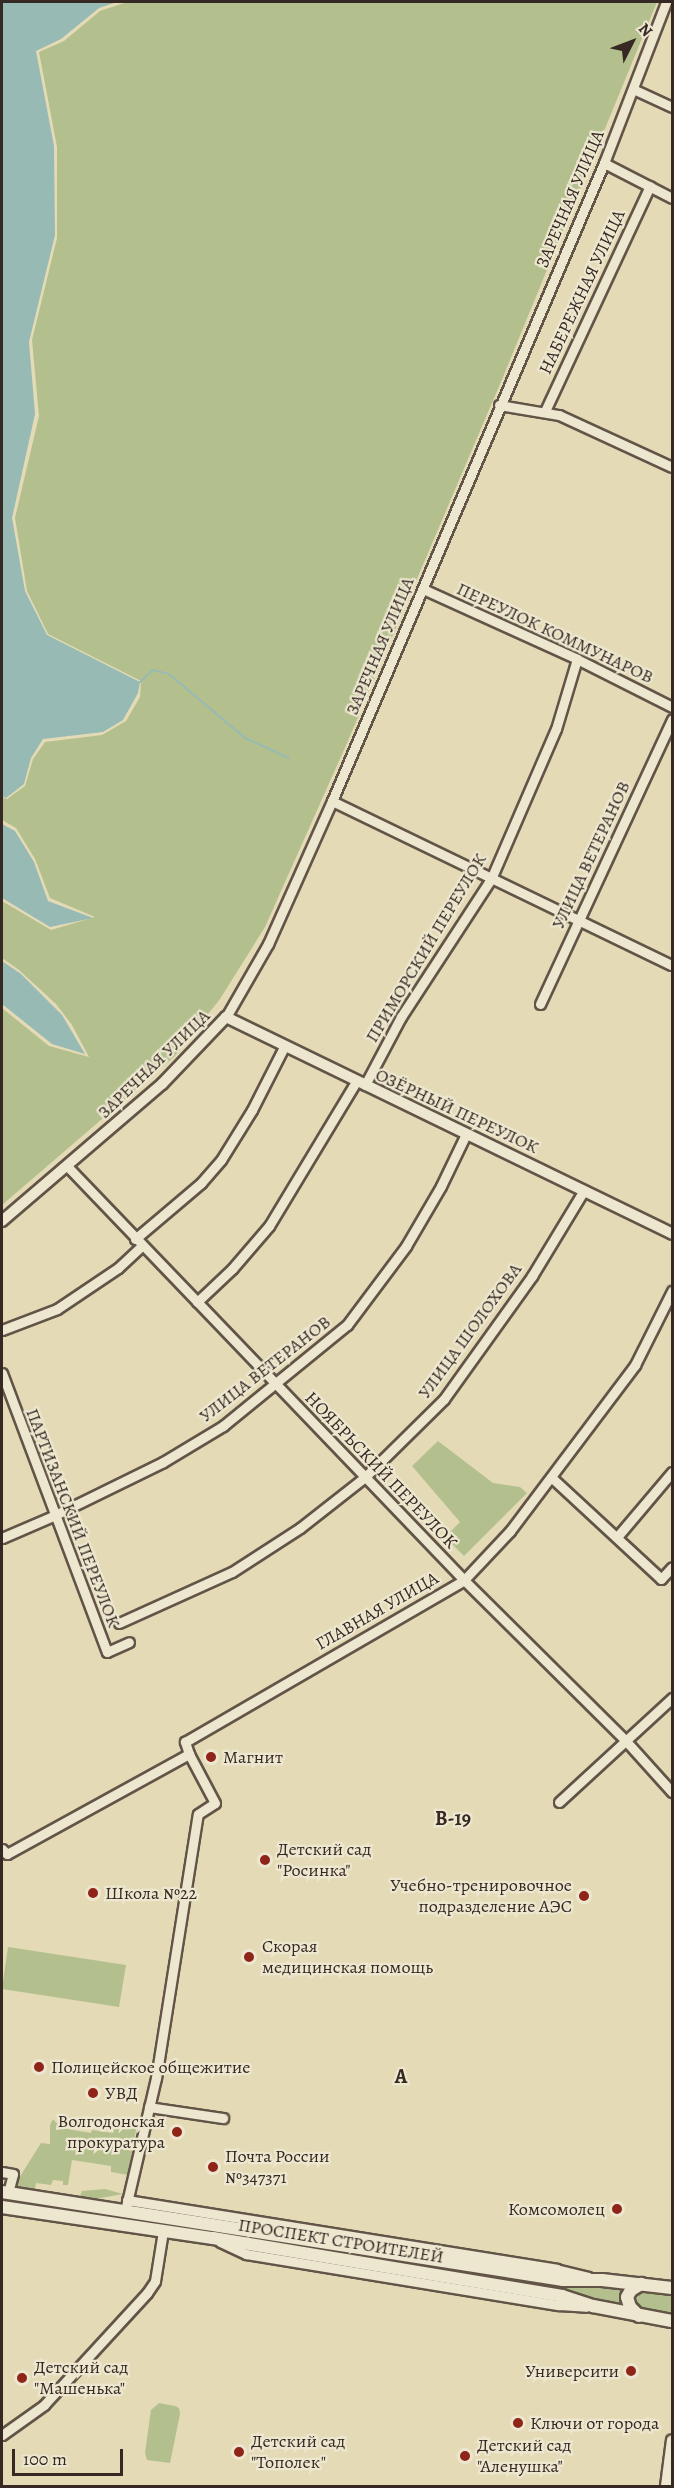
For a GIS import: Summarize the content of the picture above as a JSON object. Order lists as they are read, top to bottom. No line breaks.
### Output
{"streets":{"main road":["ПРОСПЕКТ СТРОИТЕЛЕЙ"],"street":["ЗАРЕЧНАЯ УЛИЦА","НАБЕРЕЖНАЯ УЛИЦА","ПЕРЕУЛОК КОММУНАРОВ","УЛИЦА ВЕТЕРАНОВ","ПРИМОРСКИЙ ПЕРЕУЛОК","ОЗЁРНЫЙ ПЕРЕУЛОК","УЛИЦА ШОЛОХОВА","НОЯБРЬСКИЙ ПЕРЕУЛОК","ПАРТИЗАНСКИЙ ПЕРЕУЛОК","ГЛАВНАЯ УЛИЦА"]},"crossings":[["ЗАРЕЧНАЯ УЛИЦА","ПЕРЕУЛОК КОММУНАРОВ"],["ЗАРЕЧНАЯ УЛИЦА","ОЗЁРНЫЙ ПЕРЕУЛОК"],["ЗАРЕЧНАЯ УЛИЦА","НОЯБРЬСКИЙ ПЕРЕУЛОК"],["ПЕРЕУЛОК КОММУНАРОВ","ПРИМОРСКИЙ ПЕРЕУЛОК"],["УЛИЦА ВЕТЕРАНОВ","ОЗЁРНЫЙ ПЕРЕУЛОК"],["УЛИЦА ВЕТЕРАНОВ","НОЯБРЬСКИЙ ПЕРЕУЛОК"],["УЛИЦА ВЕТЕРАНОВ","ПАРТИЗАНСКИЙ ПЕРЕУЛОК"],["ПРИМОРСКИЙ ПЕРЕУЛОК","ОЗЁРНЫЙ ПЕРЕУЛОК"],["ПРИМОРСКИЙ ПЕРЕУЛОК","НОЯБРЬСКИЙ ПЕРЕУЛОК"],["ОЗЁРНЫЙ ПЕРЕУЛОК","УЛИЦА ШОЛОХОВА"],["УЛИЦА ШОЛОХОВА","НОЯБРЬСКИЙ ПЕРЕУЛОК"],["НОЯБРЬСКИЙ ПЕРЕУЛОК","ГЛАВНАЯ УЛИЦА"]],"districts":["В-19","А"],"places":["Магнит","Детский сад \"Росинка\"","Школа №22","Учебно-тренировочное подразделение АЭС","Скорая медицинская помощь","Полицейское общежитие","УВД","Волгодонская прокуратура","Почта России №347371","Комсомолец","Университи","Детский сад \"Машенька\"","Ключи от города","Детский сад \"Тополек\"","Детский сад \"Аленушка\""],"scale_bar":"100 m","north":"top right"}
